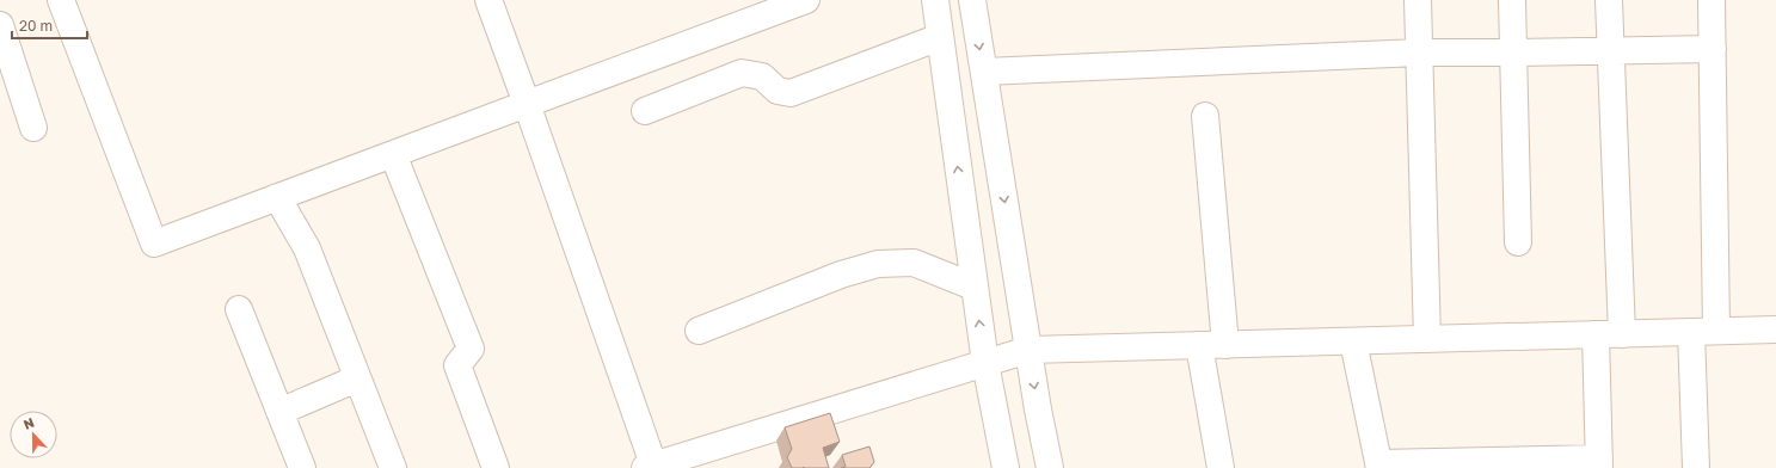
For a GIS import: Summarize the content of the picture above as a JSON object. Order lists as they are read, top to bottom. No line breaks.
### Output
{"scale_bar":"20 m","north":"top"}
